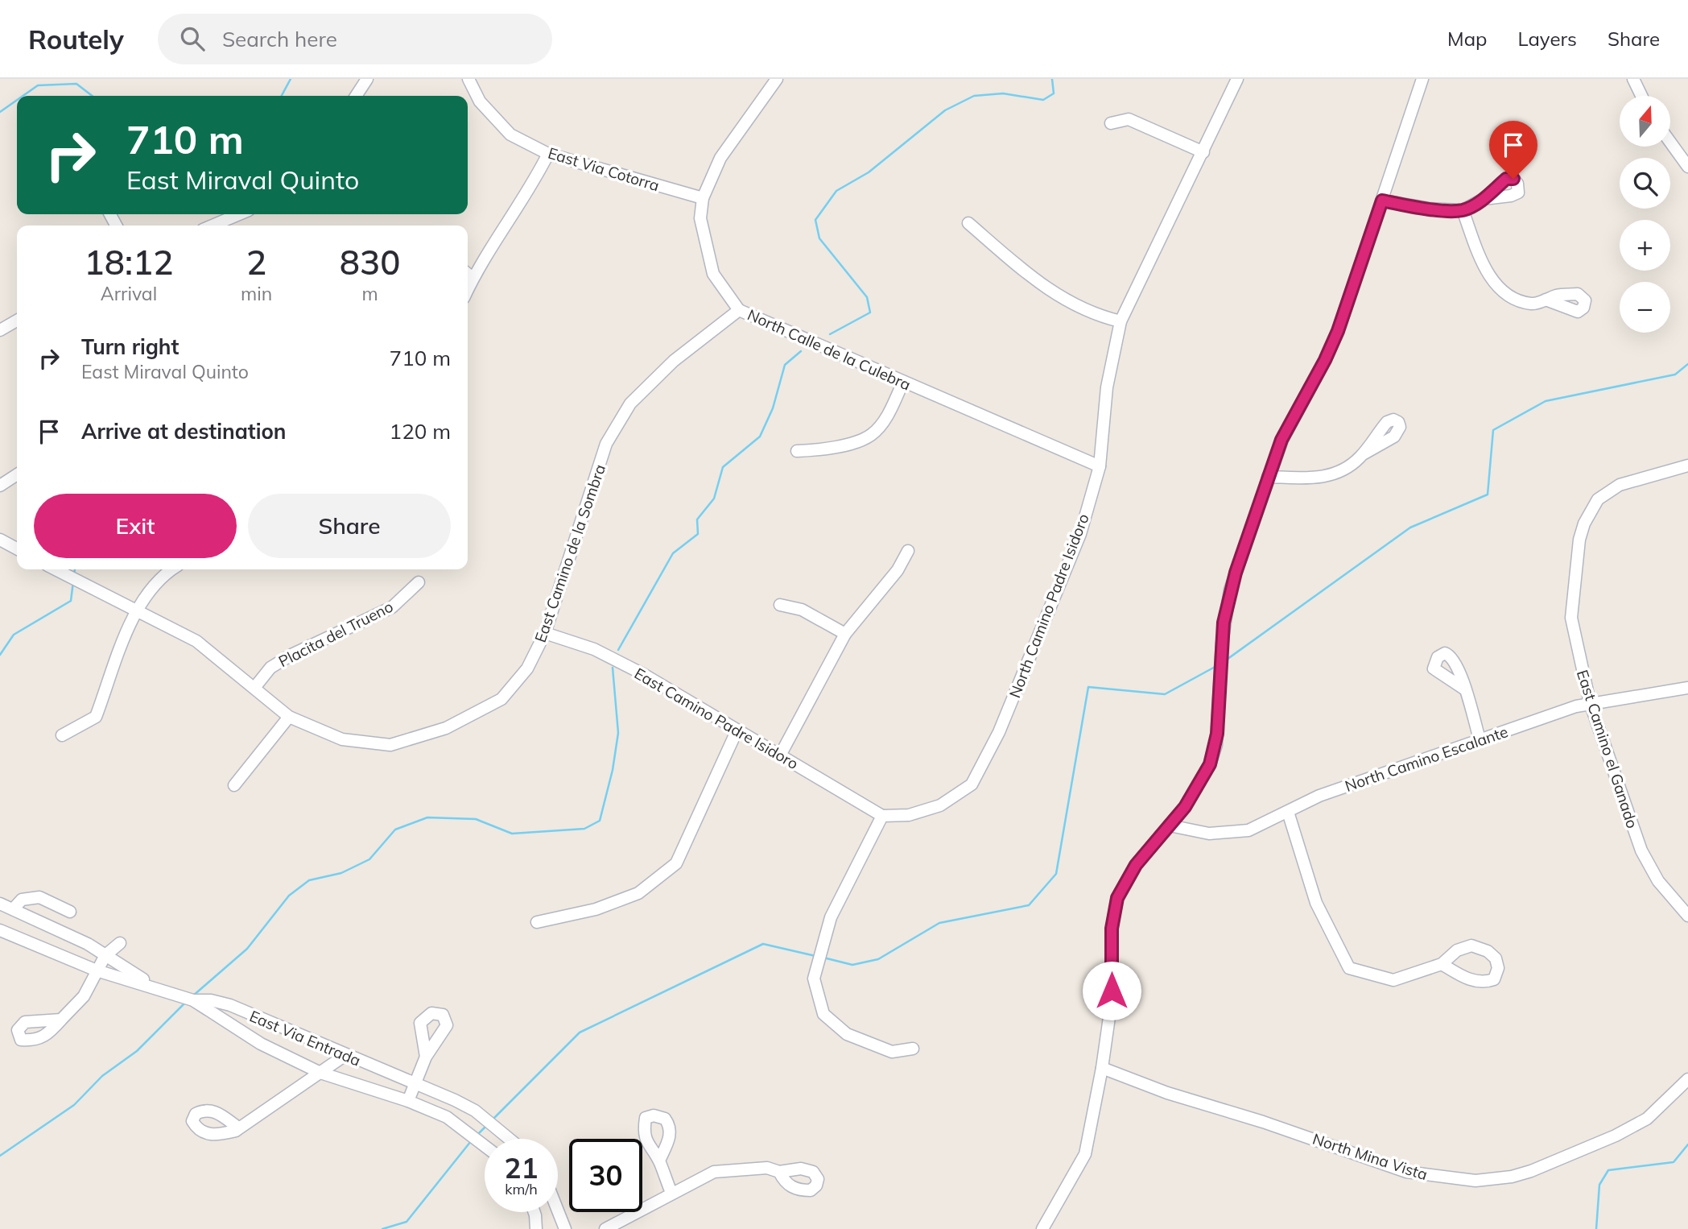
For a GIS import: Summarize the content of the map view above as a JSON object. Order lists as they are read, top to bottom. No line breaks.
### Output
{"streets":{"street":["East Via Cotorra","North Calle de la Culebra","East Camino de la Sombra","North Camino Padre Isidoro","Placita del Trueno","East Camino Padre Isidoro","East Camino el Ganado","North Camino Escalante","East Via Entrada","North Mina Vista"]},"crossings":[["East Via Cotorra","North Calle de la Culebra"],["North Calle de la Culebra","East Camino de la Sombra"],["North Calle de la Culebra","North Camino Padre Isidoro"],["East Camino de la Sombra","Placita del Trueno"],["East Camino de la Sombra","East Camino Padre Isidoro"],["North Camino Padre Isidoro","East Camino Padre Isidoro"],["East Camino el Ganado","North Camino Escalante"]],"north":"top","page":{"header":"Routely","search":"Search here","nav":["Map","Layers","Share"],"map_buttons":["+","−"],"turn":["710 m","East Miraval Quinto"],"eta":["18:12","Arrival","2","min","830","m"],"list":[{"name":"Turn right","note":"East Miraval Quinto","value":"710 m"},{"name":"Arrive at destination","value":"120 m"}],"buttons":["Exit","Share"],"speed":"21 km/h","limit":"30"}}
